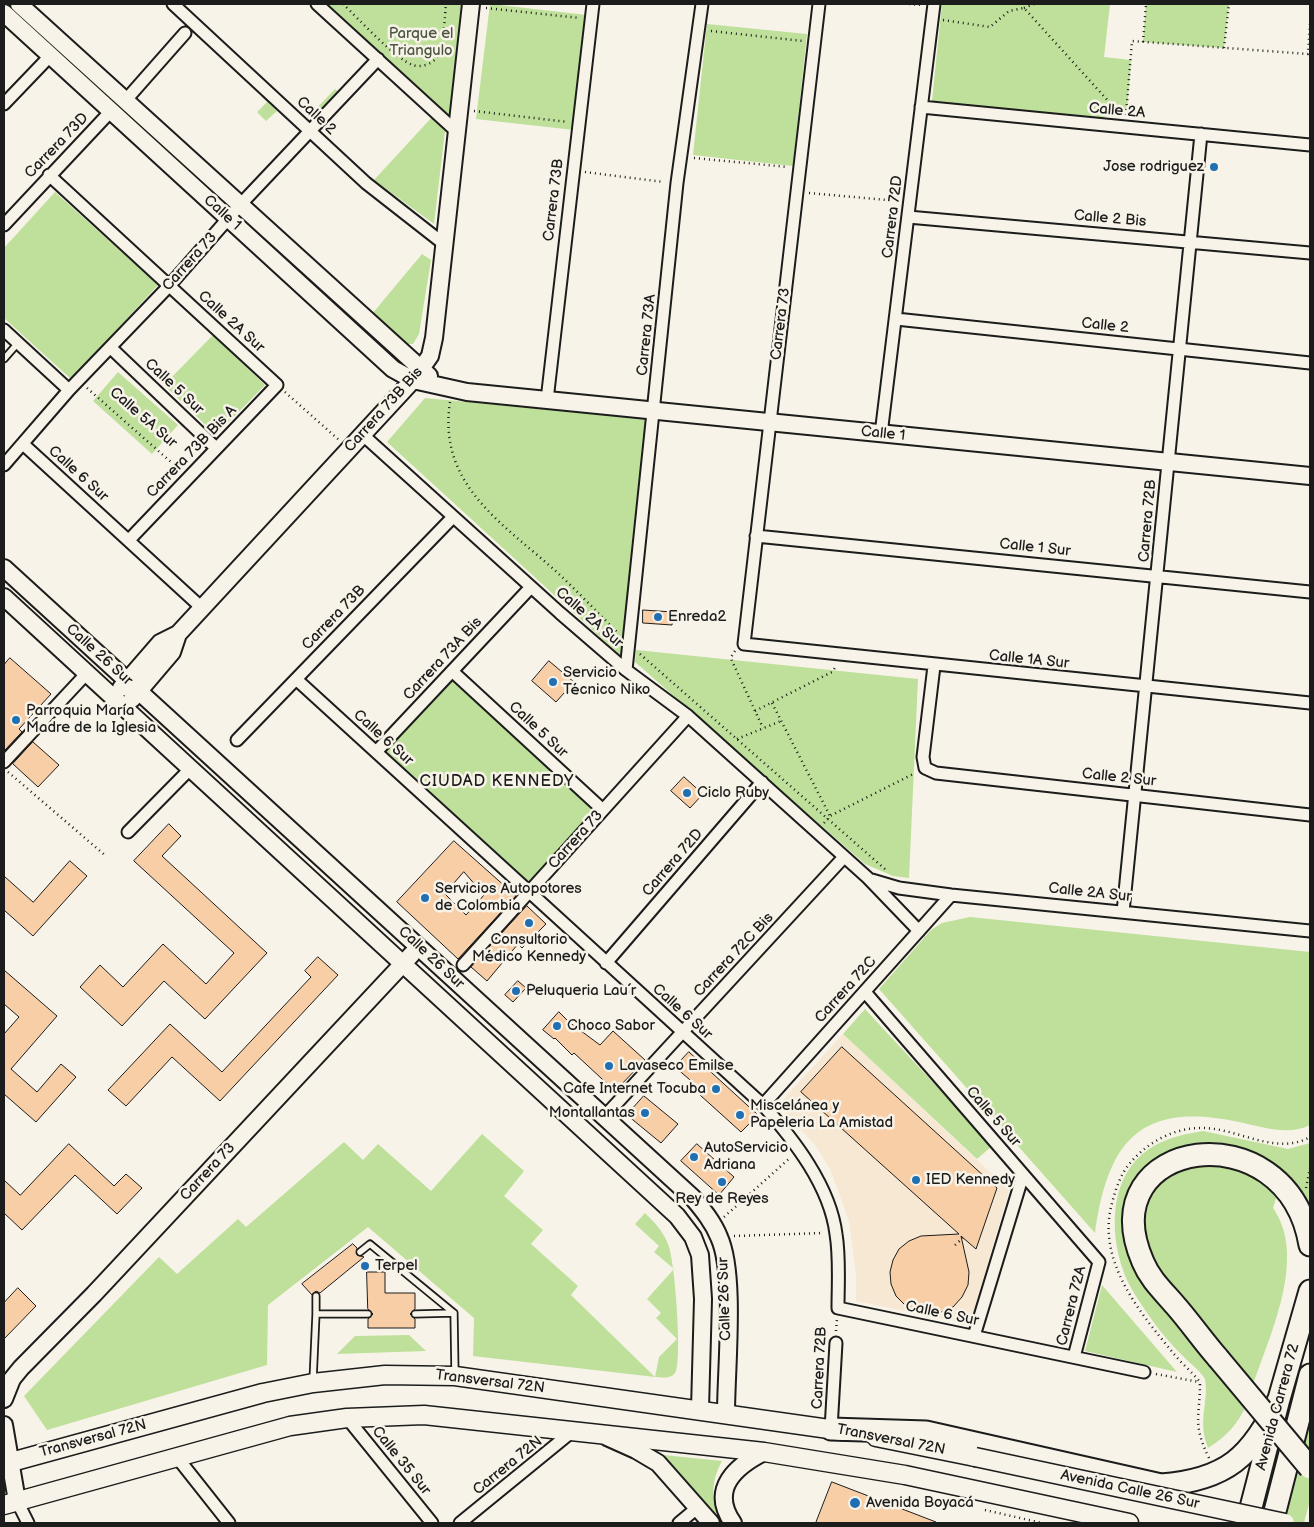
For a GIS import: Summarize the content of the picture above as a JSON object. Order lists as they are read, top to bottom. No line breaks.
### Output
{"streets":{"highway":["Avenida Carrera 72"],"main road":["Transversal 72N","Avenida Calle 26 Sur"],"street":["Calle 2A","Calle 2","Carrera 73D","Carrera 73B","Calle 1","Carrera 72D","Calle 2 Bis","Carrera 73","Calle 2A Sur","Carrera 73A","Calle 5 Sur","Carrera 73B Bis","Carrera 73B Bis A","Calle 6 Sur","Carrera 72B","Calle 1 Sur","Calle 26 Sur","Carrera 73A Bis","Calle 1A Sur","Calle 2 Sur","Carrera 72C Bis","Carrera 72C","Carrera 72A","Calle 35 Sur","Carrera 72N"],"path":["Calle 5A Sur"]},"crossings":[["Calle 2A","Carrera 72D"],["Calle 2A","Carrera 72B"],["Calle 2","Carrera 72D"],["Calle 2","Carrera 73"],["Calle 2","Carrera 73B Bis"],["Calle 2","Carrera 72B"],["Carrera 73D","Calle 1"],["Carrera 73D","Calle 2A Sur"],["Carrera 73B","Calle 1"],["Carrera 73B","Calle 2A Sur"],["Carrera 73B","Calle 6 Sur"],["Calle 1","Carrera 72D"],["Calle 1","Carrera 73"],["Calle 1","Carrera 73A"],["Calle 1","Carrera 73B Bis"],["Calle 1","Carrera 72B"],["Carrera 72D","Calle 2 Bis"],["Carrera 72D","Calle 2A Sur"],["Carrera 72D","Calle 6 Sur"],["Calle 2 Bis","Carrera 72B"],["Carrera 73","Calle 2A Sur"],["Carrera 73","Calle 5 Sur"],["Carrera 73","Calle 5A Sur"],["Carrera 73","Calle 6 Sur"],["Carrera 73","Calle 1 Sur"],["Carrera 73","Calle 26 Sur"],["Carrera 73","Calle 1A Sur"],["Calle 2A Sur","Carrera 73A"],["Calle 2A Sur","Carrera 73B Bis"],["Calle 2A Sur","Carrera 73B Bis A"],["Calle 2A Sur","Carrera 72B"],["Calle 2A Sur","Carrera 73A Bis"],["Calle 2A Sur","Carrera 72C Bis"],["Calle 2A Sur","Carrera 72C"],["Calle 5 Sur","Carrera 73B Bis A"],["Calle 5 Sur","Carrera 73A Bis"],["Calle 5 Sur","Carrera 72C"],["Calle 5 Sur","Carrera 72A"],["Carrera 73B Bis","Calle 6 Sur"],["Carrera 73B Bis","Calle 26 Sur"],["Calle 5A Sur","Carrera 73B Bis A"],["Carrera 73B Bis A","Calle 6 Sur"],["Calle 6 Sur","Carrera 72B"],["Calle 6 Sur","Carrera 73A Bis"],["Calle 6 Sur","Carrera 72C Bis"],["Calle 6 Sur","Carrera 72C"],["Calle 6 Sur","Carrera 72A"],["Carrera 72B","Calle 1 Sur"],["Carrera 72B","Calle 1A Sur"],["Carrera 72B","Calle 2 Sur"],["Carrera 72B","Transversal 72N"],["Calle 26 Sur","Carrera 72C Bis"],["Calle 26 Sur","Transversal 72N"],["Transversal 72N","Avenida Calle 26 Sur"]],"districts":["CIUDAD KENNEDY"],"parks":["Parque el Triangulo"],"places":["Jose rodriguez","Enreda2","Servicio Técnico Niko","Parroquia María Madre de la Iglesia","Ciclo Ruby","Servicios Autopotores de Colombia","Consultorio Médico Kennedy","Peluqueria Lau´r","Choco Sabor","Lavaseco Emilse","Cafe Internet Tocuba","Montallantas","Miscelánea y Papeleria La Amistad","AutoServicio Adriana","IED Kennedy","Rey de Reyes","Terpel","Avenida Boyacá"]}
